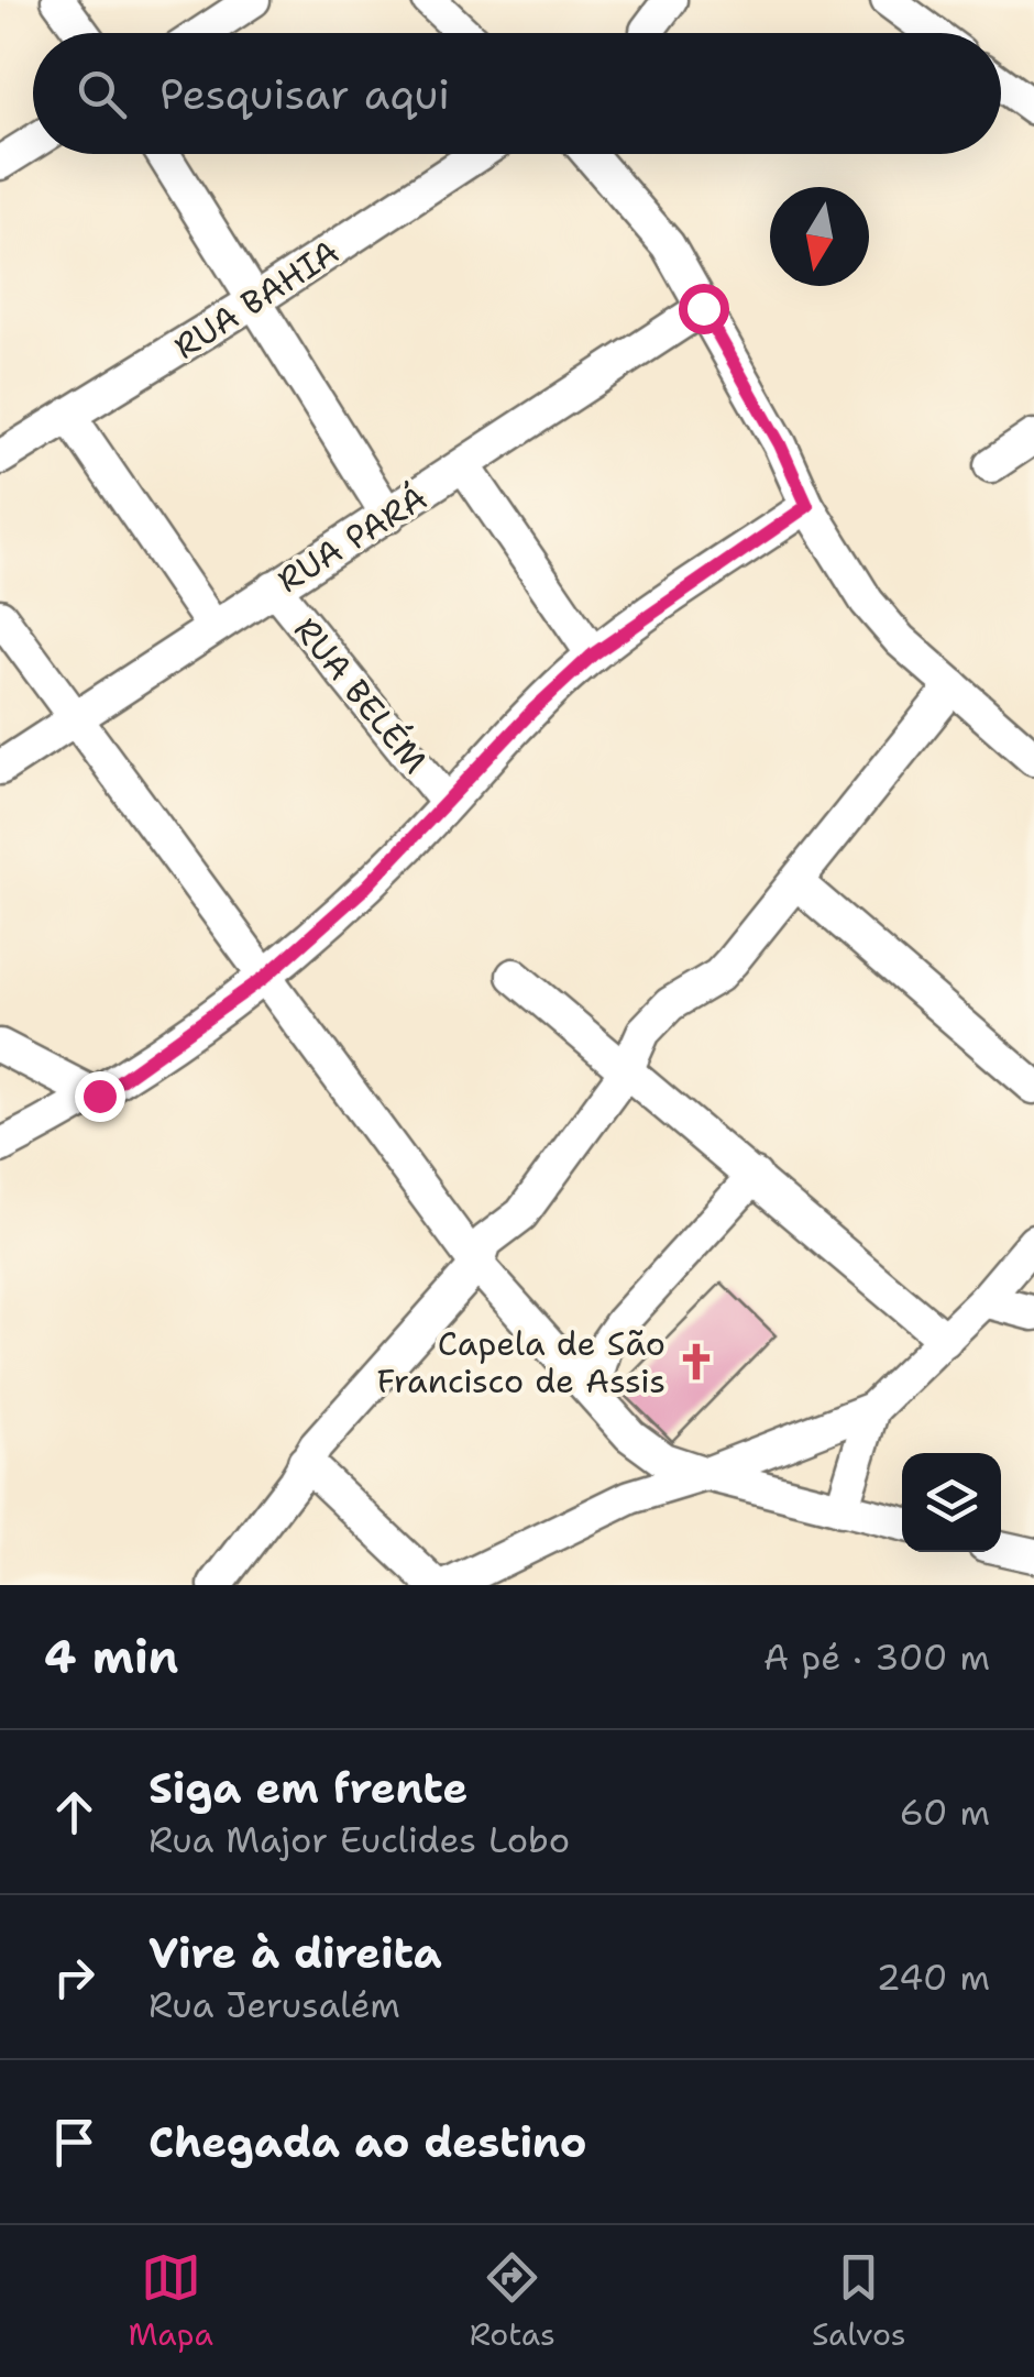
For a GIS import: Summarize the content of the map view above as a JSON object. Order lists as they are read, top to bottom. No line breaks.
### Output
{"streets":{"street":["RUA BAHIA","RUA PARÁ","RUA BELÉM"]},"crossings":[["RUA PARÁ","RUA BELÉM"]],"places":{"church":["Capela de São Francisco de Assis"]},"north":"bottom","page":{"search":"Pesquisar aqui","heading":["4 min","A pé · 300 m"],"list":[["Siga em frente","Rua Major Euclides Lobo","60 m"],["Vire à direita","Rua Jerusalém","240 m"],"Chegada ao destino"],"nav":["Mapa","Rotas","Salvos"]}}
